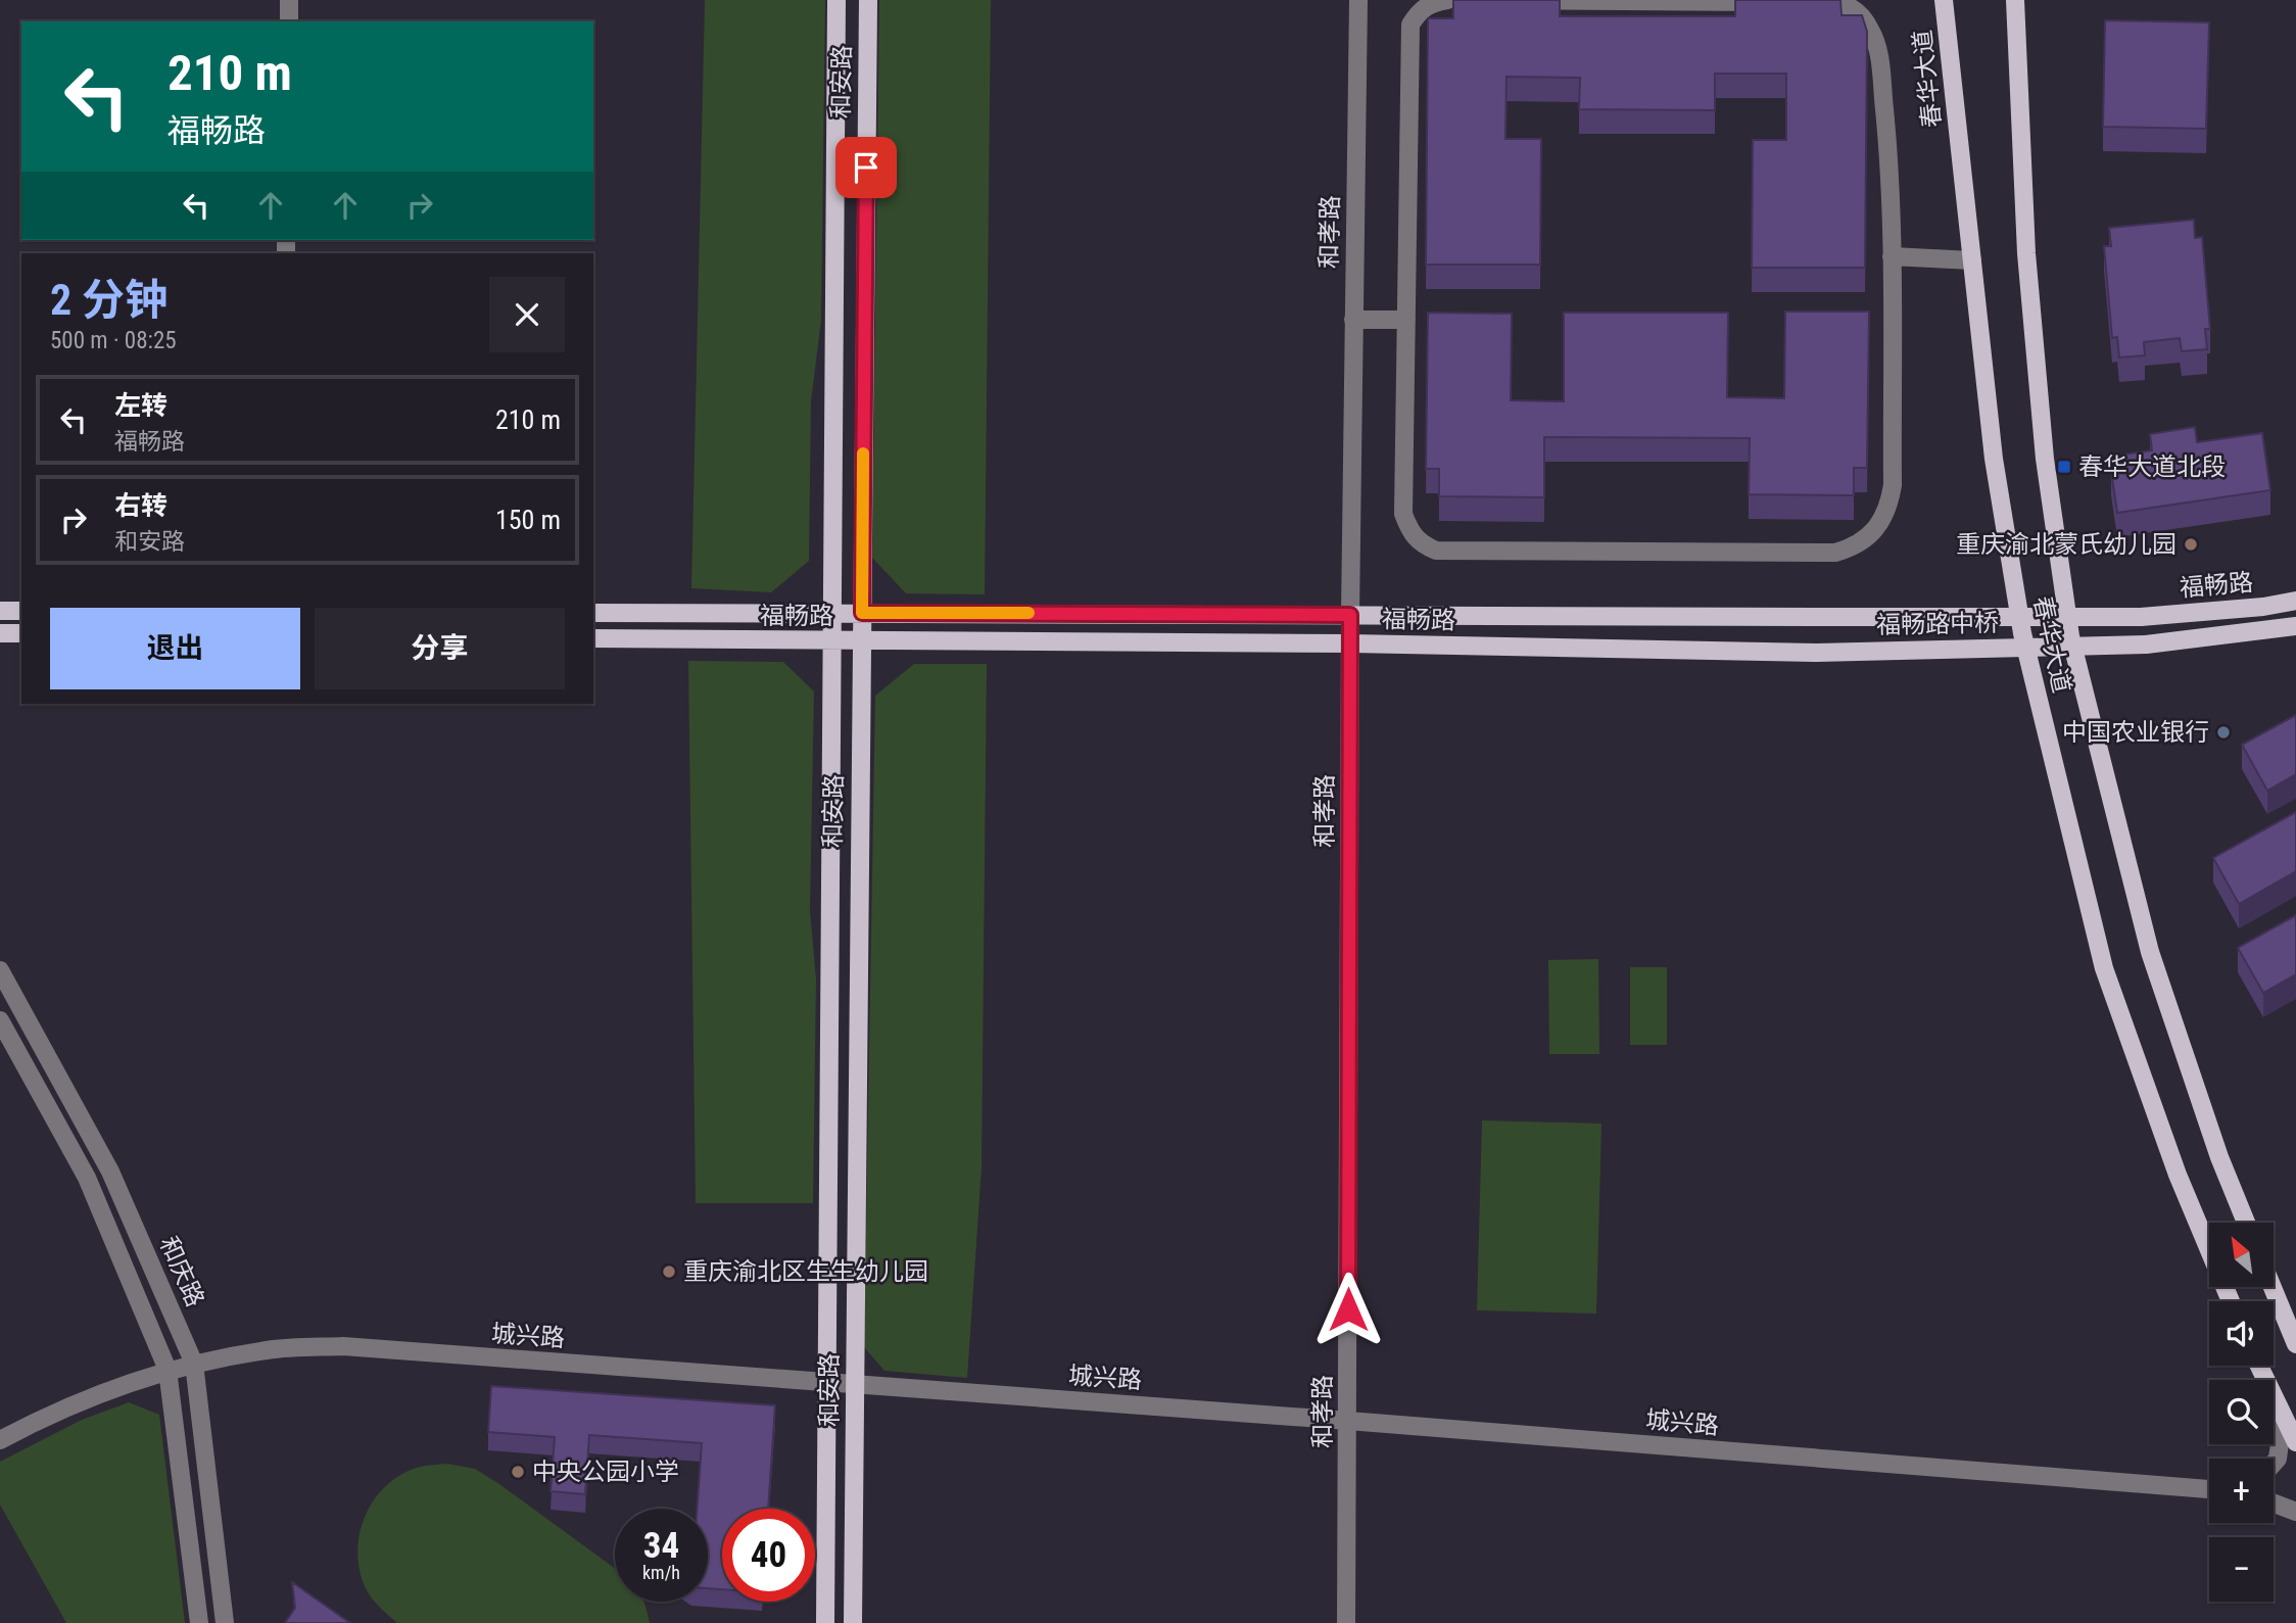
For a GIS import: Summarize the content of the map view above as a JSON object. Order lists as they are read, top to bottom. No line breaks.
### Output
{"streets":{"main road":["春华大道","和安路","福畅路","福畅路中桥"],"street":["和孝路","和庆路","城兴路"]},"crossings":[["和安路","福畅路"],["和安路","城兴路"],["和孝路","福畅路"],["和孝路","城兴路"],["福畅路","福畅路中桥"],["和庆路","城兴路"]],"places":{"transit":["春华大道北段"],"other":["重庆渝北蒙氏幼儿园","中国农业银行","重庆渝北区生生幼儿园","中央公园小学"]},"north":"top left","page":{"turn":["210 m","福畅路"],"heading":["2 分钟","500 m · 08:25"],"list":[{"name":"左转","note":"福畅路","value":"210 m"},{"name":"右转","note":"和安路","value":"150 m"}],"buttons":["退出","分享"],"map_buttons":["+","−"],"speed":"34 km/h","limit":"40"}}
